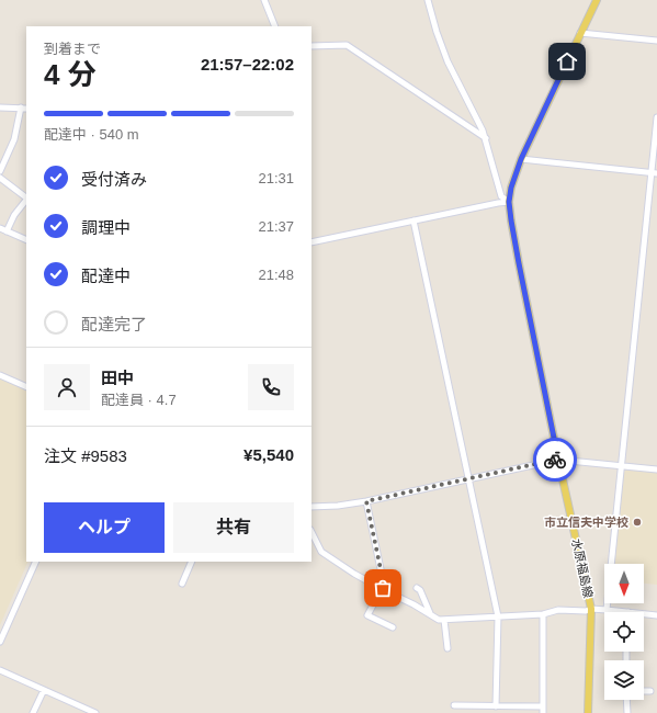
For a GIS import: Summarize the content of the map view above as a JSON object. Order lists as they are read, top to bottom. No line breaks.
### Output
{"streets":{"main road":["水原福島線"]},"places":["市立信夫中学校"],"north":"bottom","page":{"heading":["4 分","到着まで","21:57–22:02"],"panel":["田中","配達員 · 4.7","注文 #9583","¥5,540"],"bar":"配達中 · 540 m","list":[["受付済み","21:31"],["調理中","21:37"],["配達中","21:48"],"配達完了"],"buttons":["ヘルプ","共有"]}}
